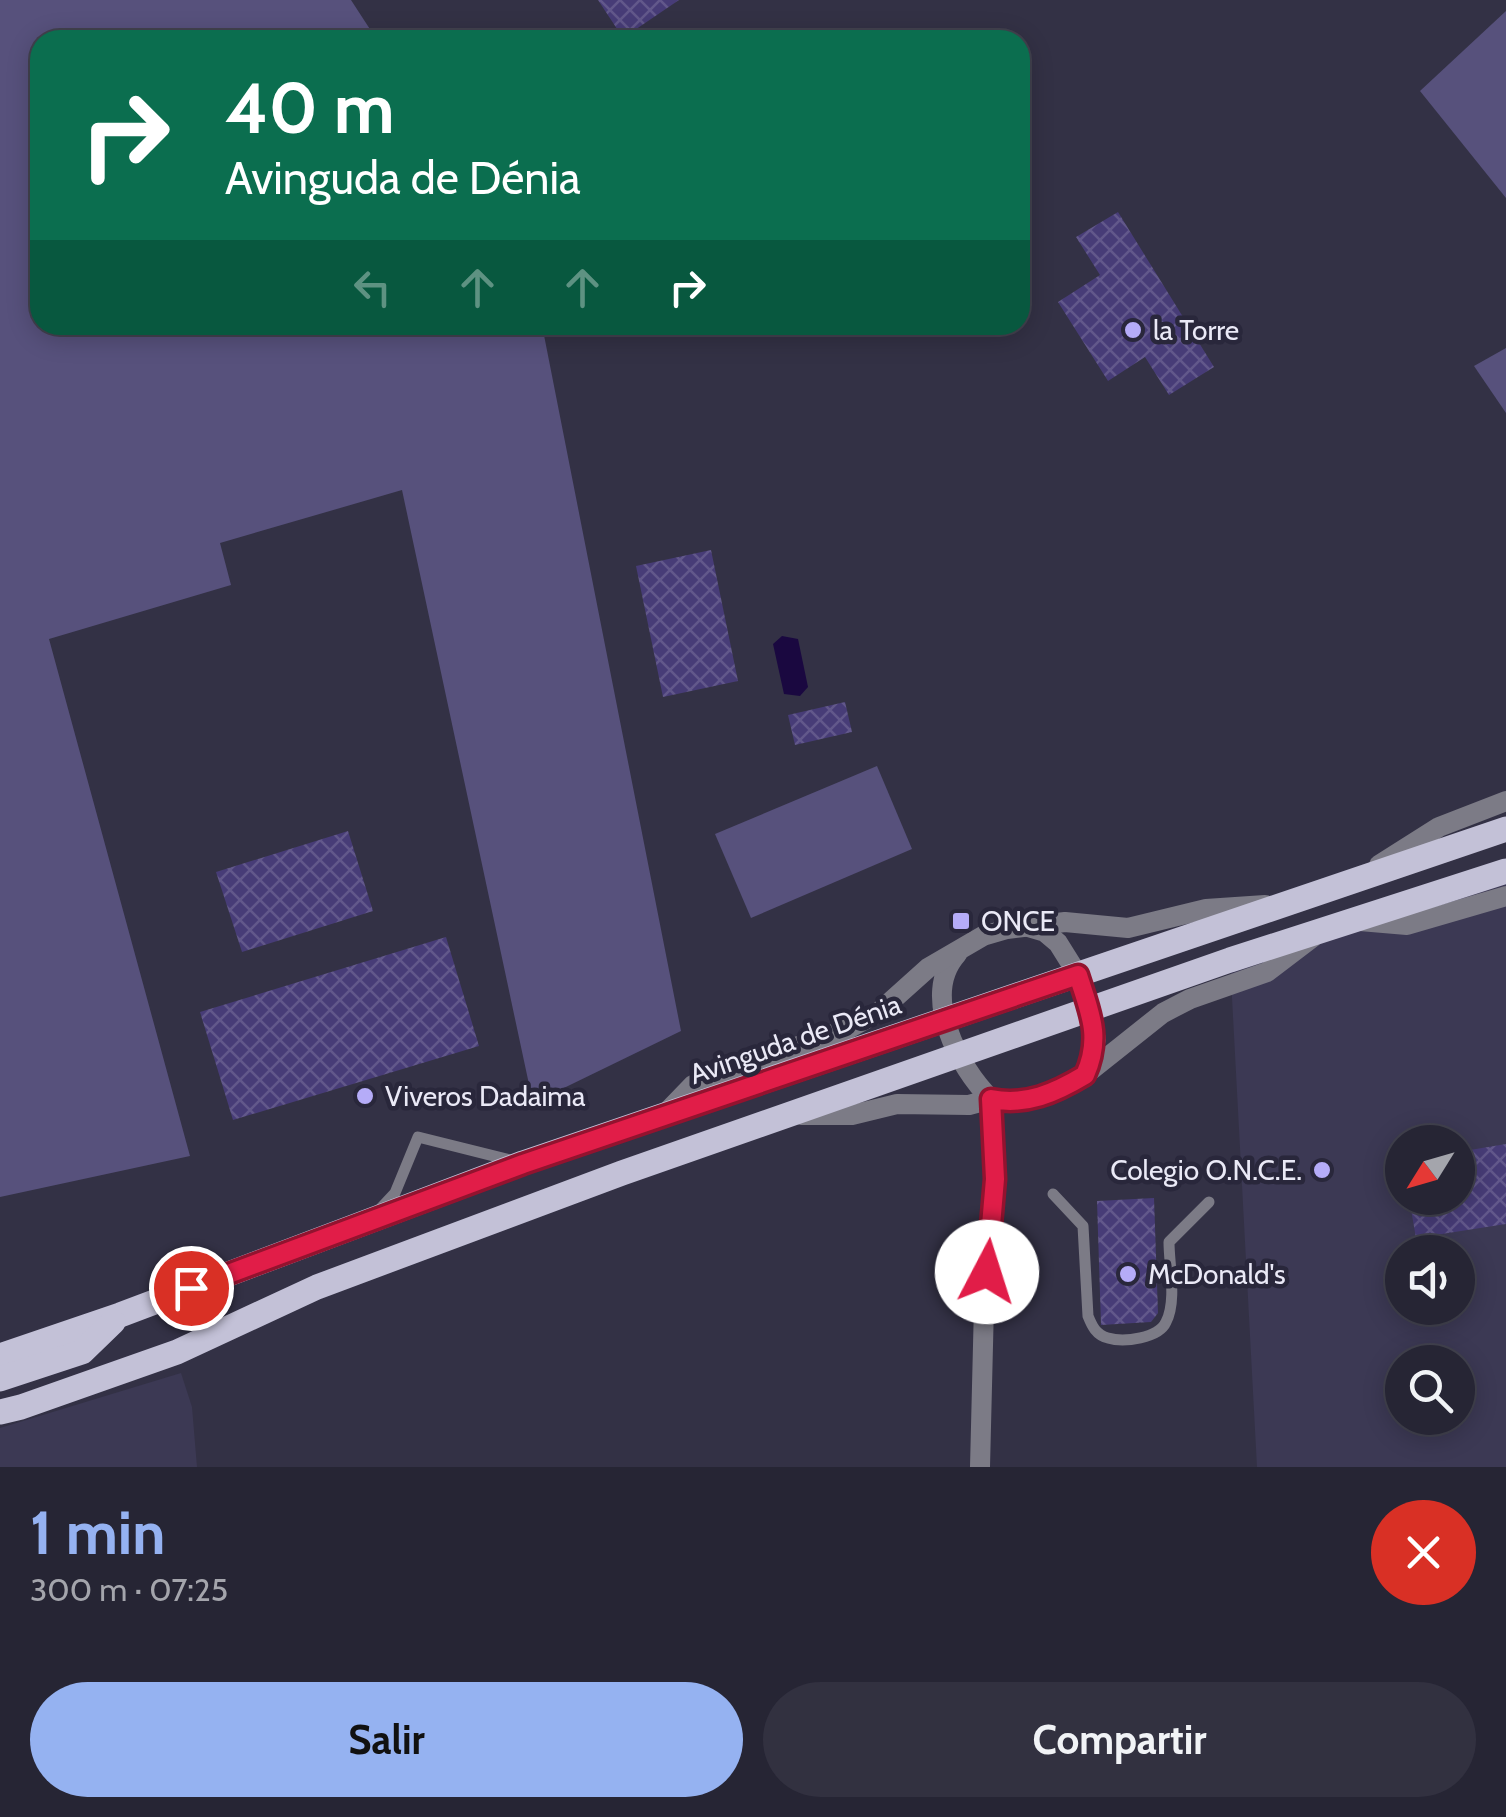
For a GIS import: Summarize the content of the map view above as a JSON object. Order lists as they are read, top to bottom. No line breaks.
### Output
{"streets":{"main road":["Avinguda de Dénia"]},"places":{"other":["la Torre","Viveros Dadaima","Colegio O.N.C.E.","McDonald's"],"transit":["ONCE"]},"north":"bottom left","page":{"turn":["40 m","Avinguda de Dénia"],"heading":["1 min","300 m · 07:25"],"buttons":["Salir","Compartir"]}}
